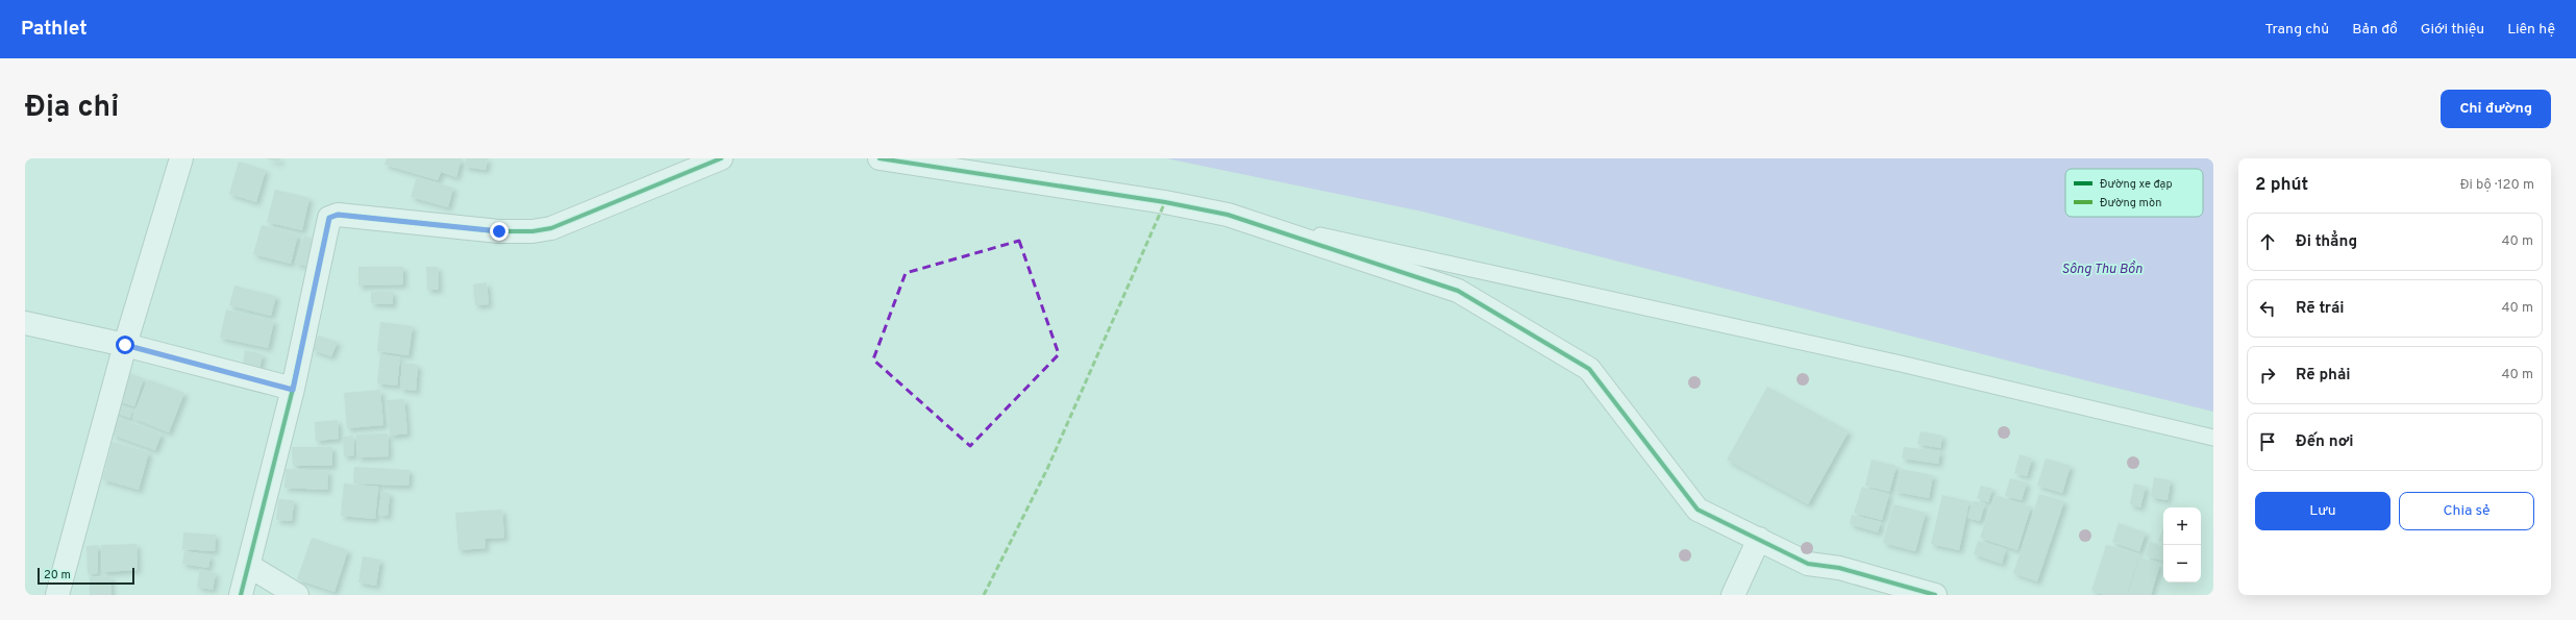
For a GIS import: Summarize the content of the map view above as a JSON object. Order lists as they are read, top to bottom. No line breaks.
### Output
{"water":["Sông Thu Bồn"],"legend":["Đường xe đạp","Đường mòn"],"scale_bar":"20 m","page":{"header":"Pathlet","nav":["Trang chủ","Bản đồ","Giới thiệu","Liên hệ"],"title":"Địa chỉ","buttons":["Chỉ đường",["Lưu","Chia sẻ"]],"heading":["2 phút","Đi bộ · 120 m"],"list":[["Đi thẳng","40 m"],["Rẽ trái","40 m"],["Rẽ phải","40 m"],"Đến nơi"],"map_buttons":["+","−"],"scale":"20 m"}}
